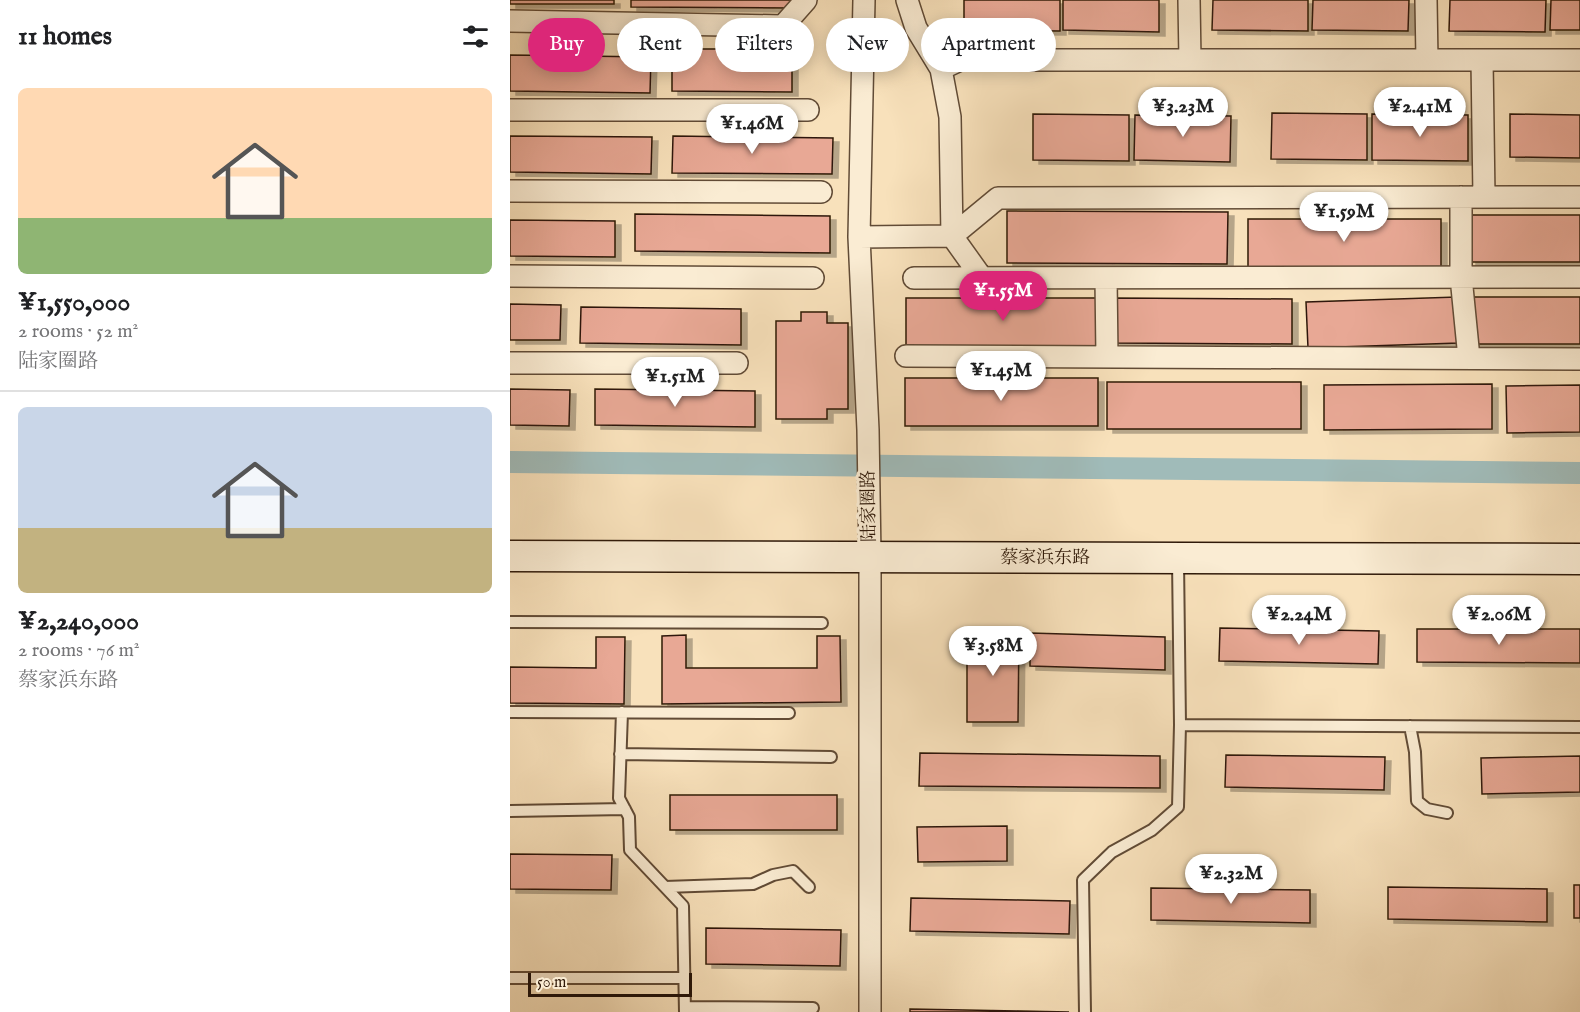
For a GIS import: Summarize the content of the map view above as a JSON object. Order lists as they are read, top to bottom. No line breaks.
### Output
{"streets":{"street":["陆家圈路","蔡家浜东路"]},"crossings":[["陆家圈路","蔡家浜东路"]],"scale_bar":"50 m","page":{"heading":"11 homes","chip":["Buy","Rent","Filters","New","Apartment"],"list":[{"name":"¥1,550,000","note":"2 rooms · 52 m² · 陆家圈路"},{"name":"¥2,240,000","note":"2 rooms · 76 m² · 蔡家浜东路"}],"price":["¥3.23M","¥2.41M","¥1.46M","¥1.59M","¥1.55M","¥1.45M","¥1.51M","¥2.24M","¥2.06M","¥3.58M","¥2.32M"],"scale":"50 m"}}
